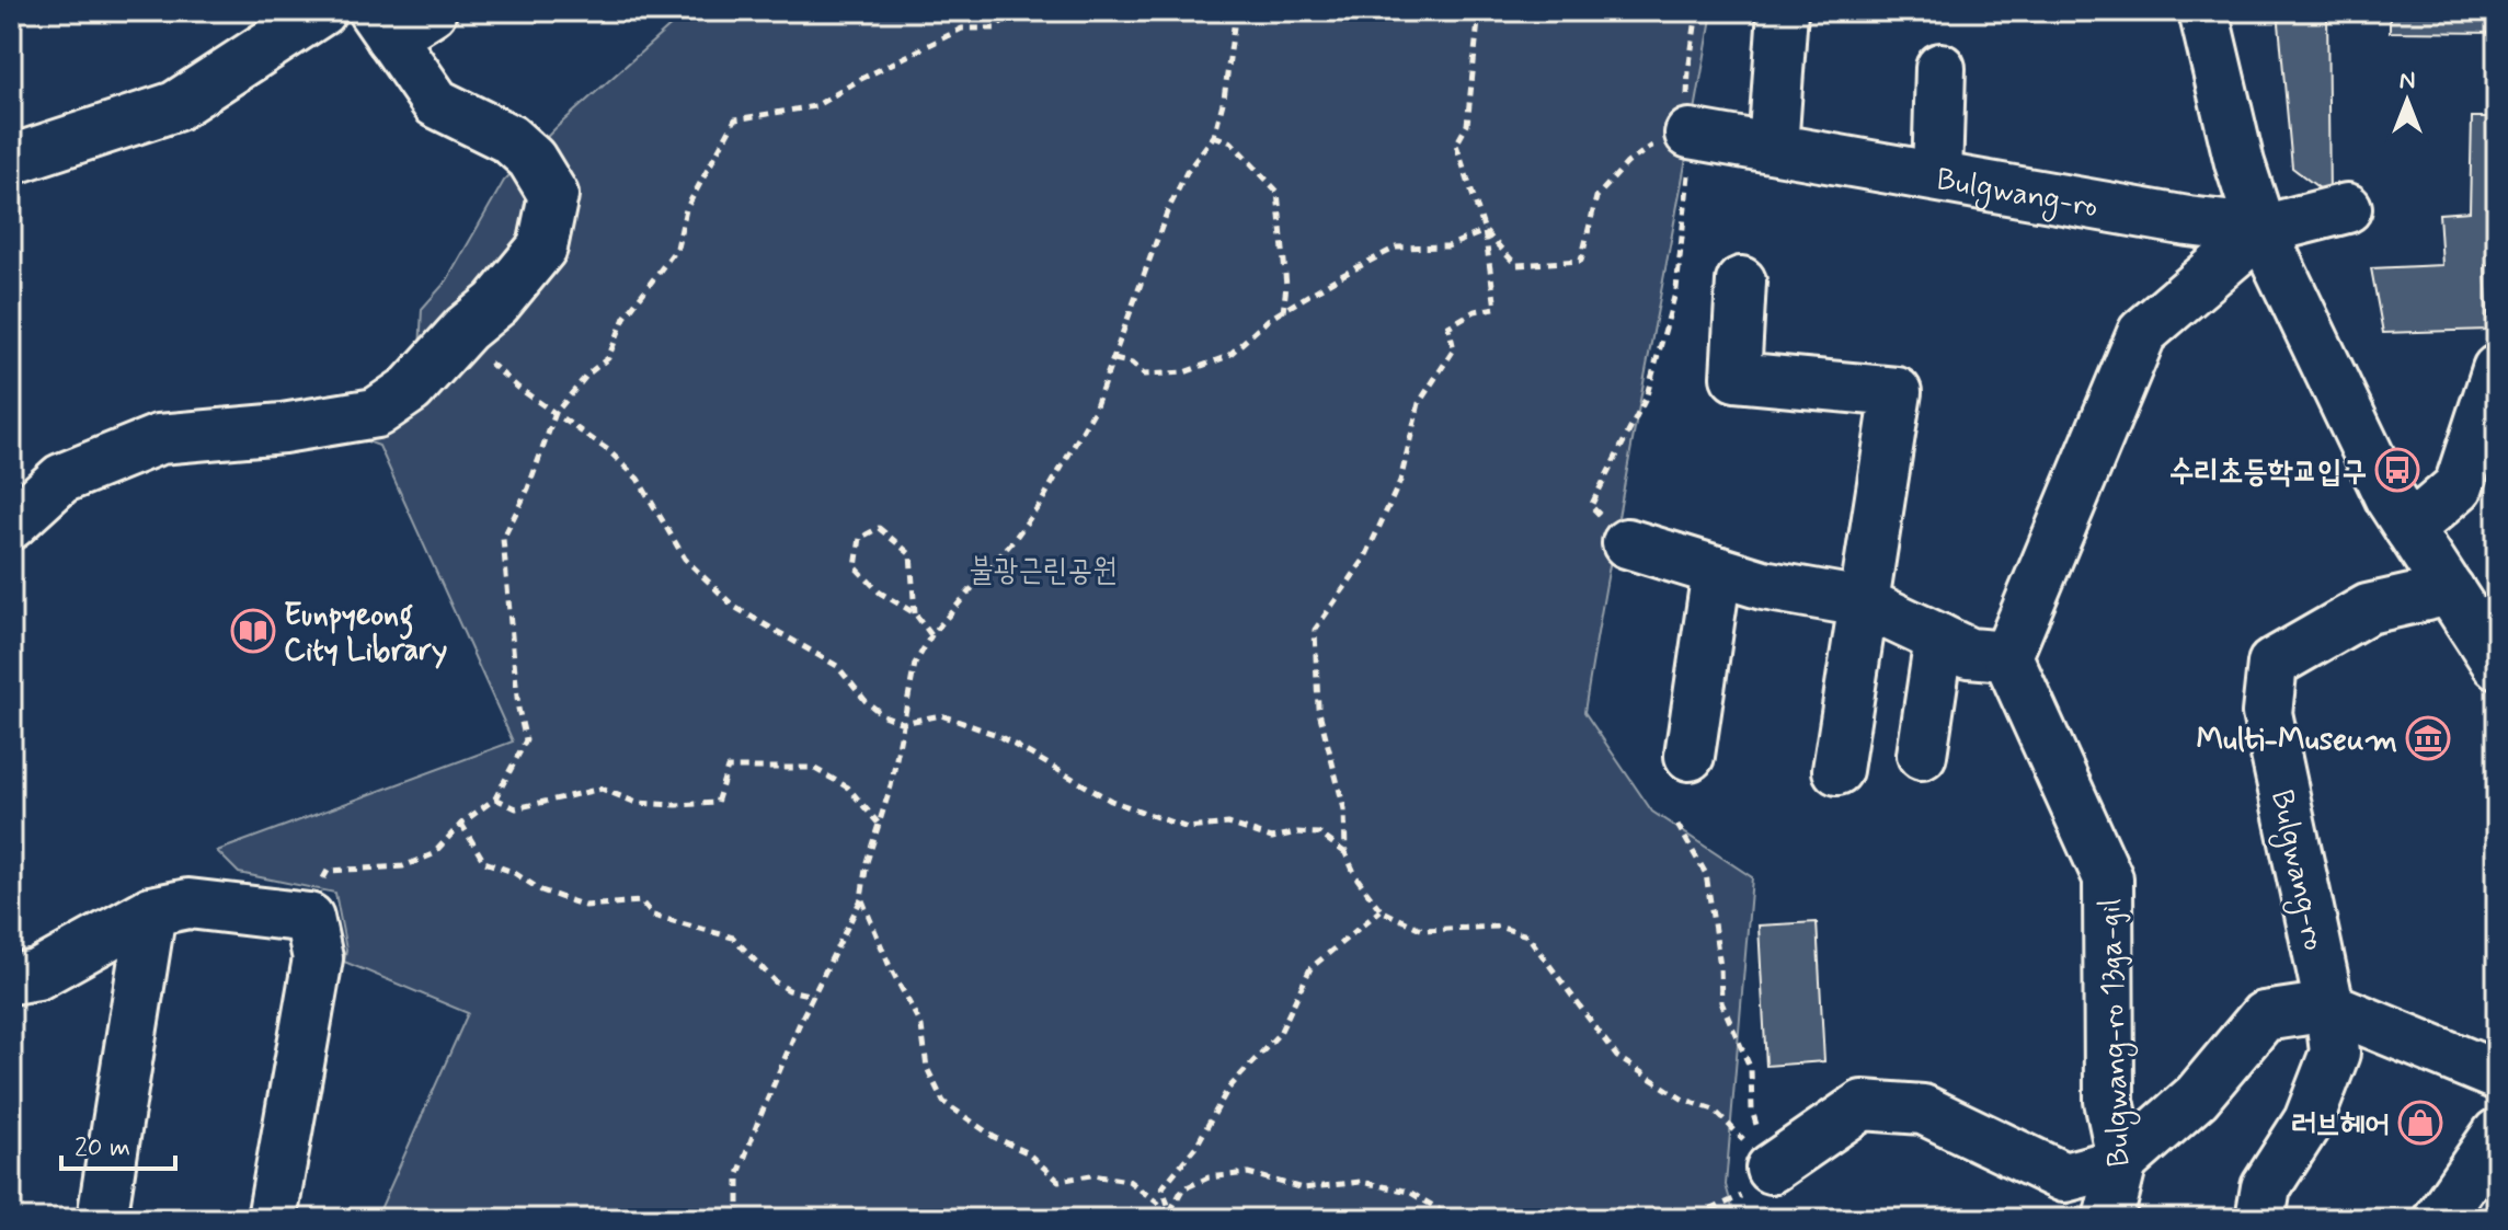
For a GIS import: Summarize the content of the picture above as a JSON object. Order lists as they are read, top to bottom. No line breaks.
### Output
{"streets":{"street":["Bulgwang-ro","Bulgwang-ro 13ga-gil"]},"parks":["불광근린공원"],"places":{"bus stop":["수리초등학교입구"],"library":["Eunpyeong City Library"],"museum":["Multi-Museum"],"shop":["러브헤어"]},"scale_bar":"20 m","north":"top"}
